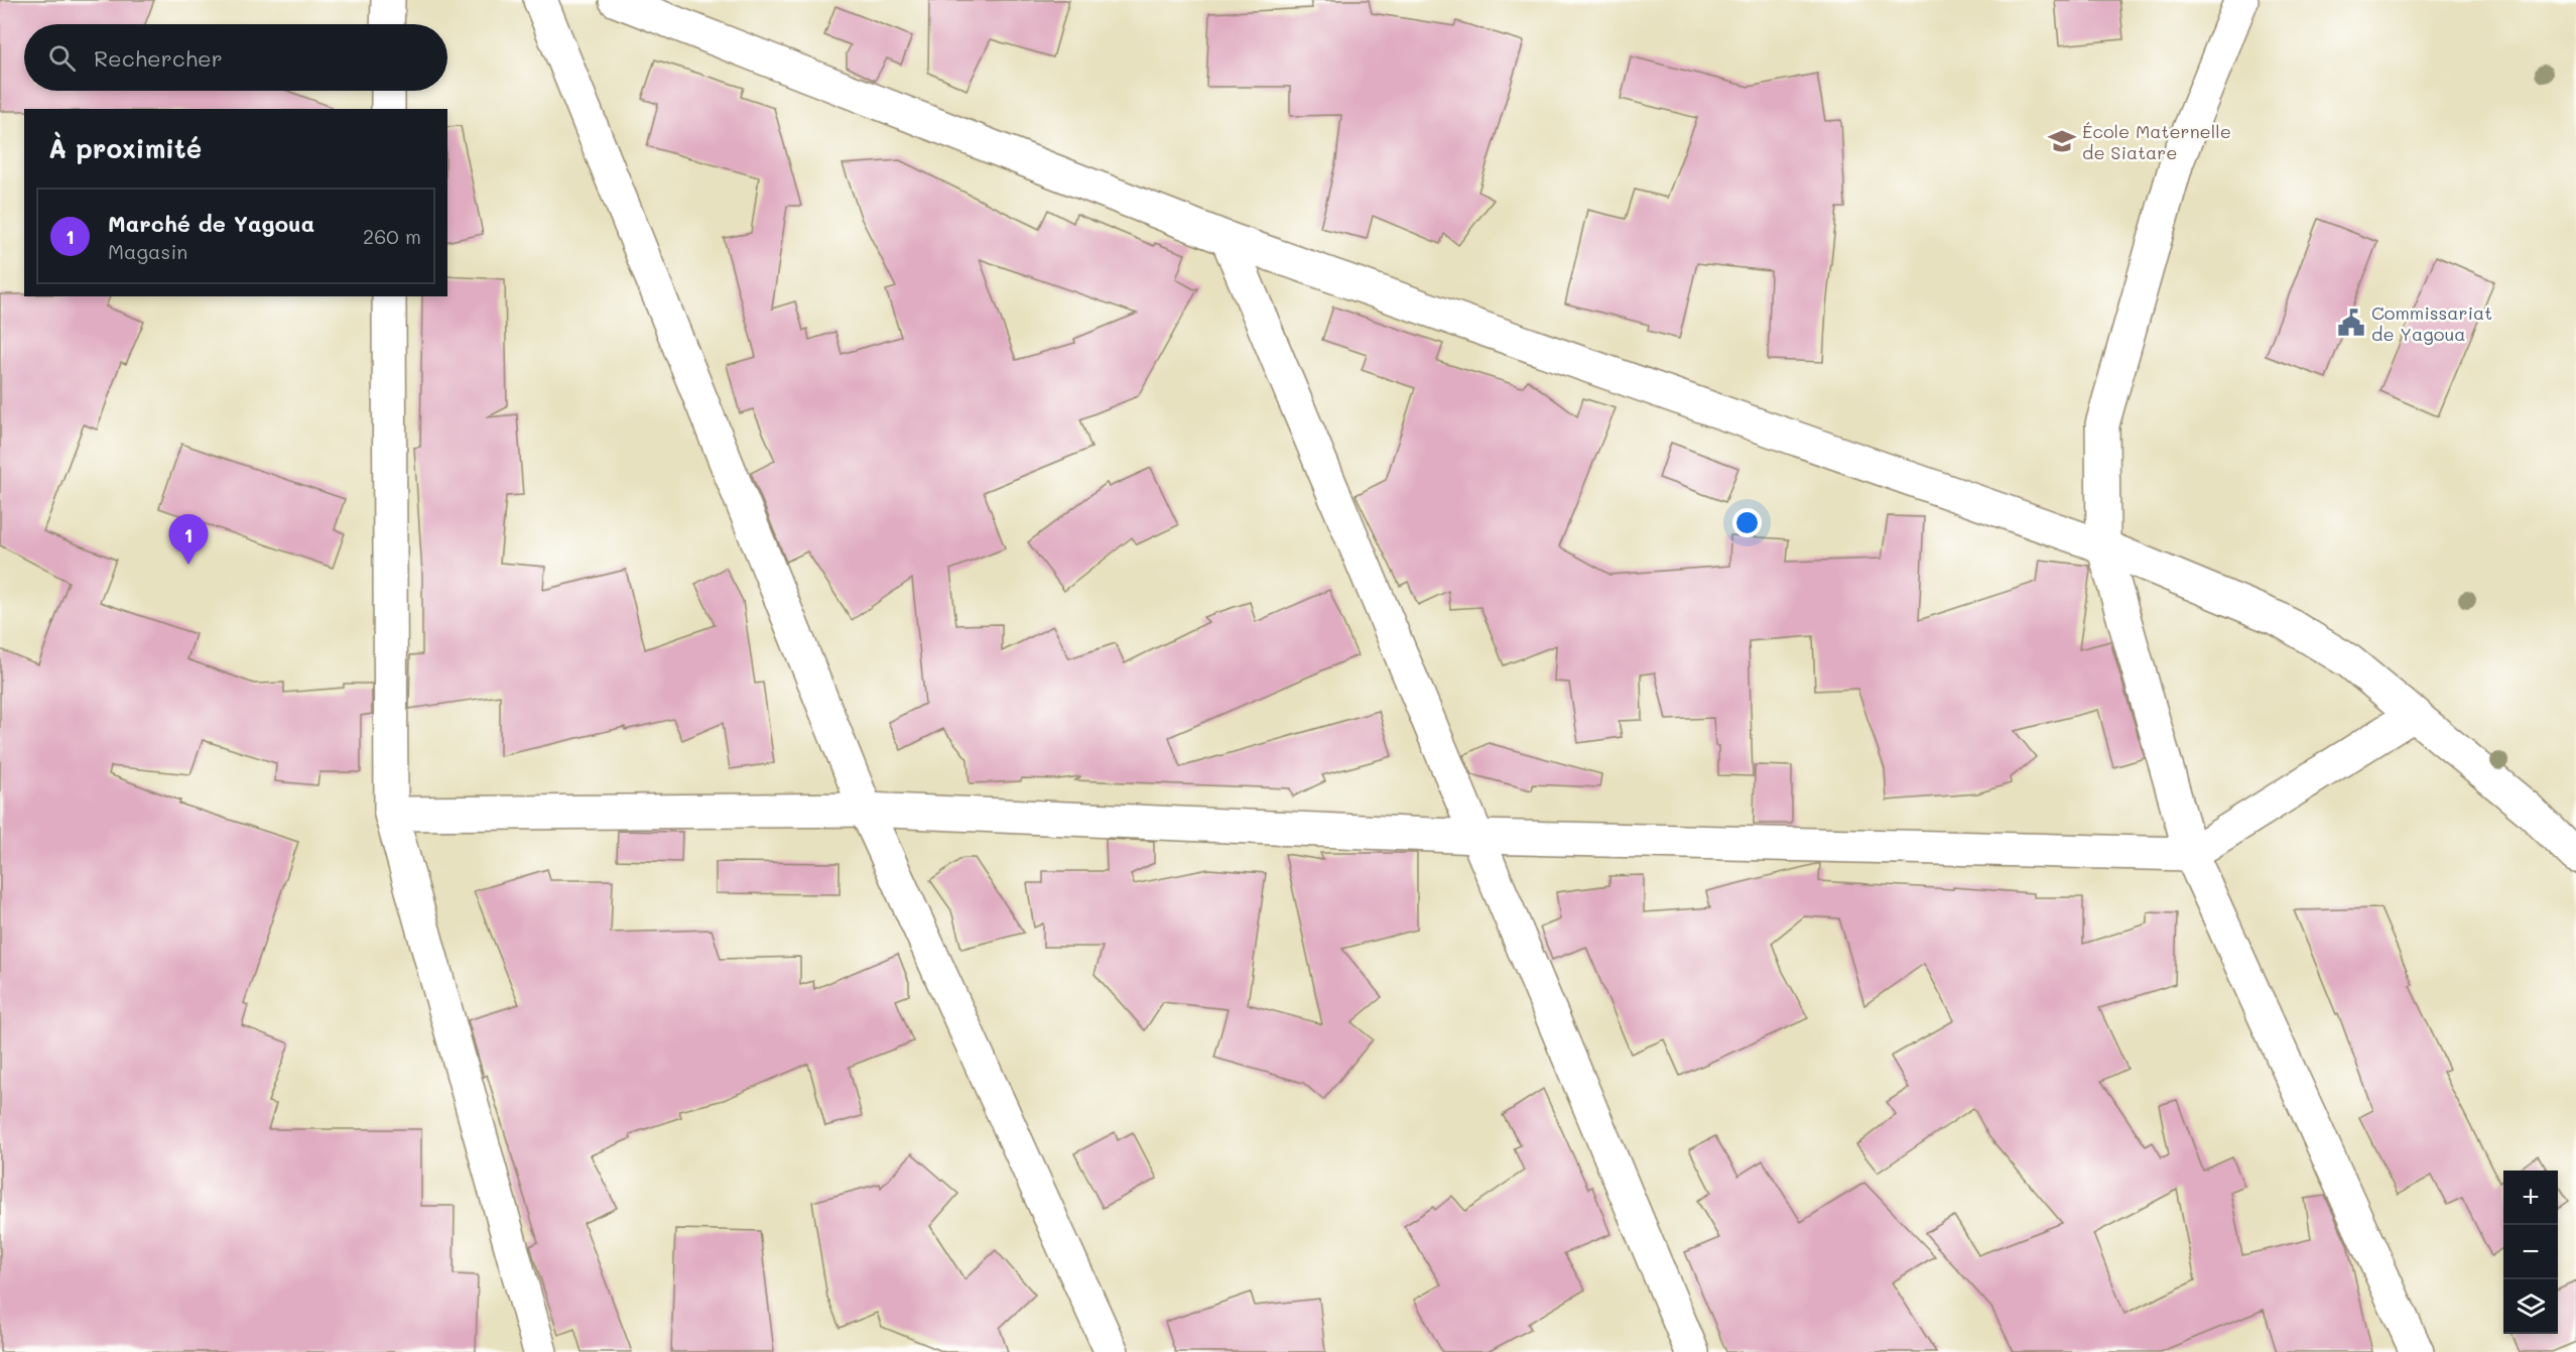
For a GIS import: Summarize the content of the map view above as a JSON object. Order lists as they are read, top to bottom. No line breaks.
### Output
{"places":{"school or university":["École Maternelle de Siatare"],"public building":["Commissariat de Yagoua"]},"page":{"search":"Rechercher","heading":"À proximité","list":[{"mark":"1","name":"Marché de Yagoua","note":"Magasin","value":"260 m"}],"pins":"1","map_buttons":["+","−"]}}
